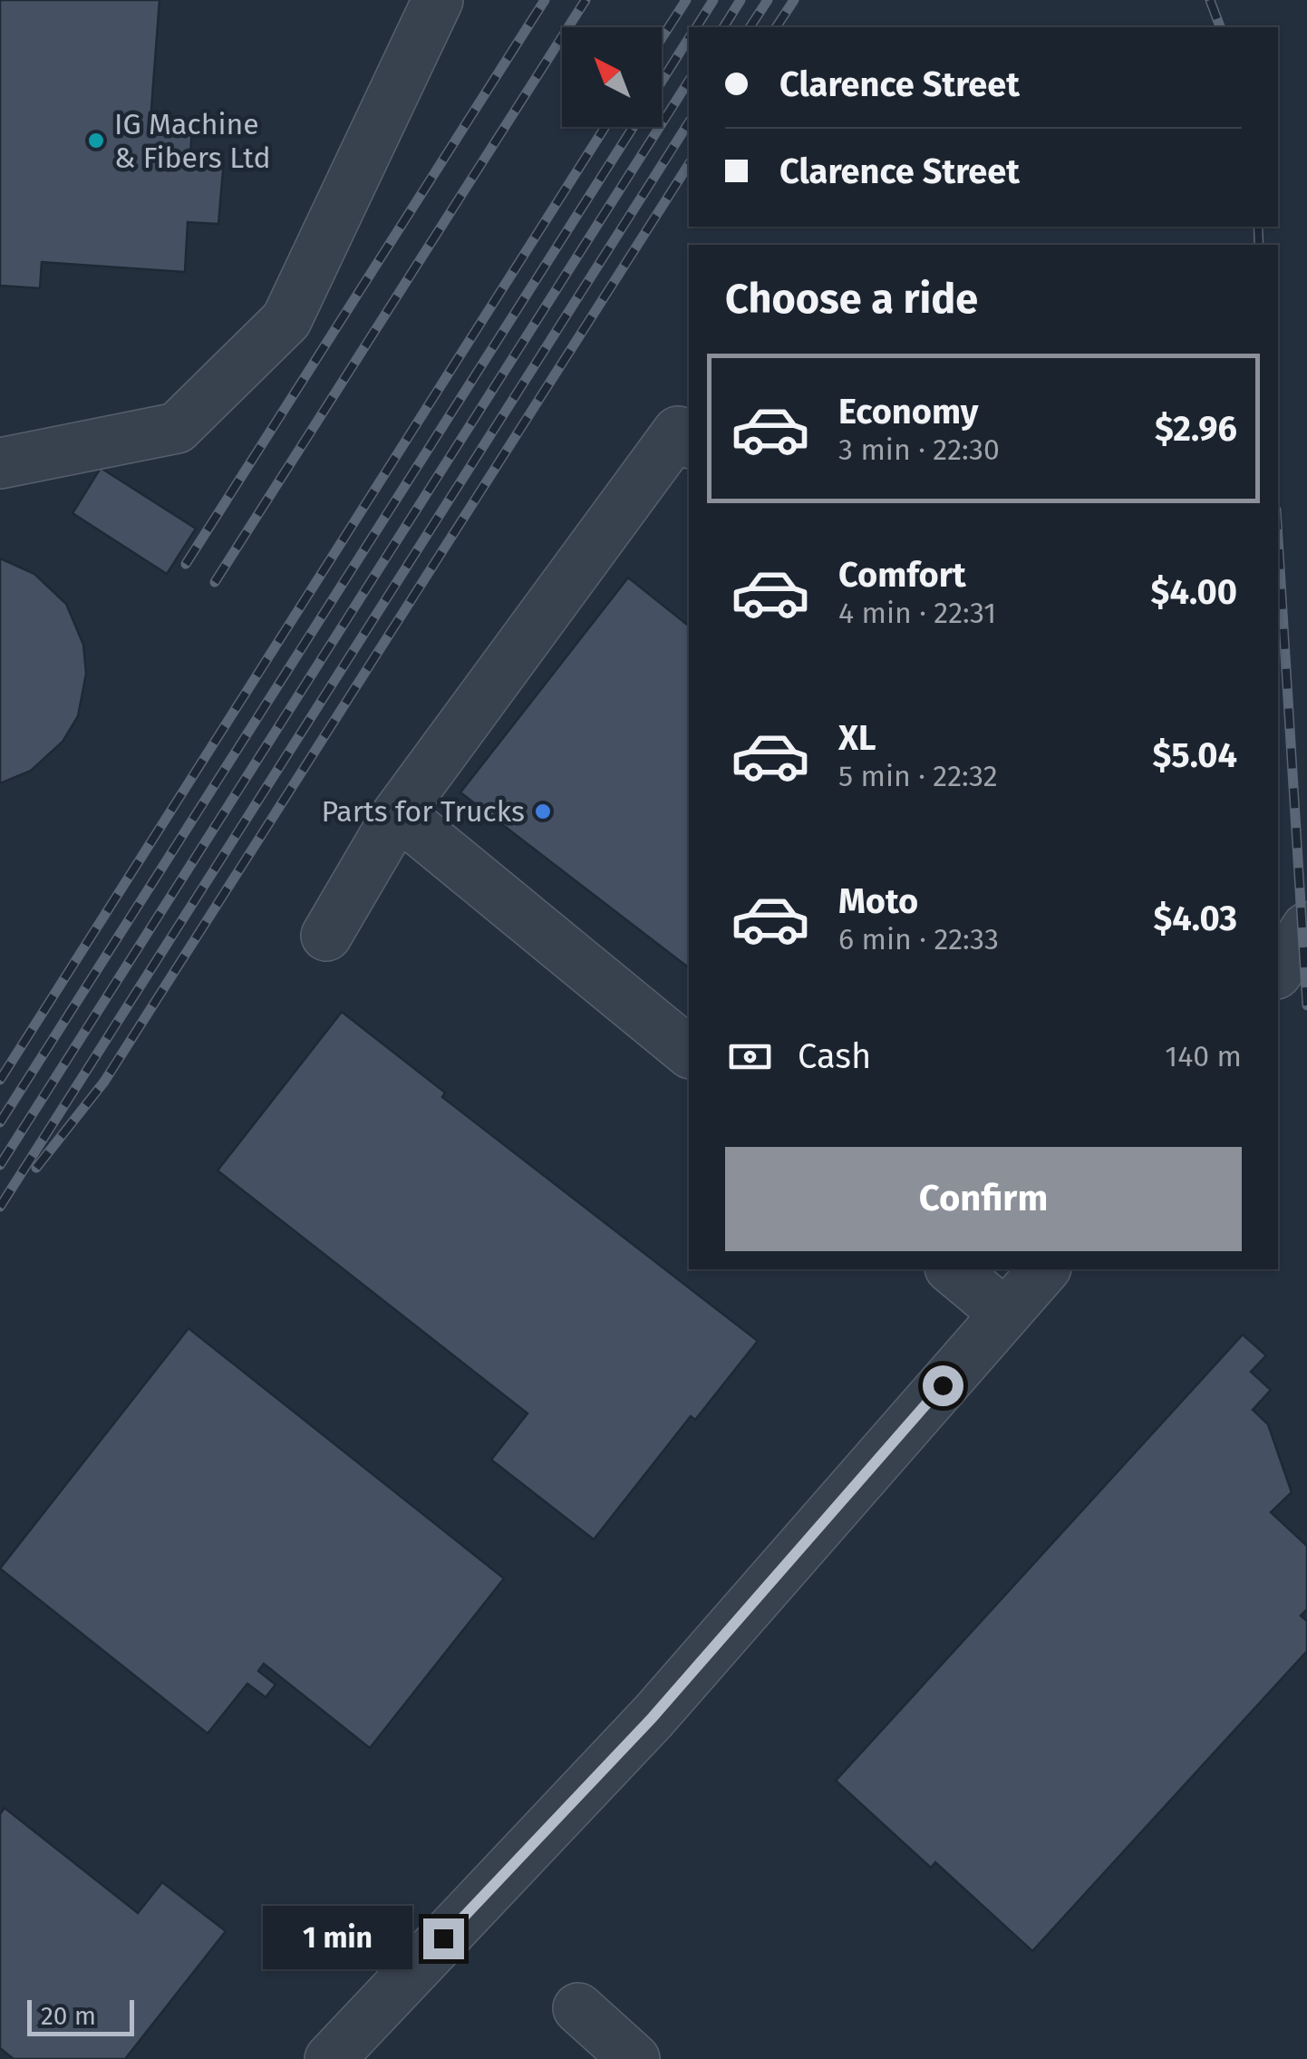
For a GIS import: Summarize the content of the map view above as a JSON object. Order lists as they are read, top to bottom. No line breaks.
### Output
{"places":["IG Machine & Fibers Ltd","Parts for Trucks"],"scale_bar":"20 m","north":"top left","page":{"banner":["Clarence Street","Clarence Street"],"heading":"Choose a ride","list":[{"name":"Economy","note":"3 min · 22:30","value":"$2.96"},{"name":"Comfort","note":"4 min · 22:31","value":"$4.00"},{"name":"XL","note":"5 min · 22:32","value":"$5.04"},{"name":"Moto","note":"6 min · 22:33","value":"$4.03"}],"pay":["Cash","140 m"],"buttons":"Confirm","bubble":"1 min","scale":"20 m"}}
